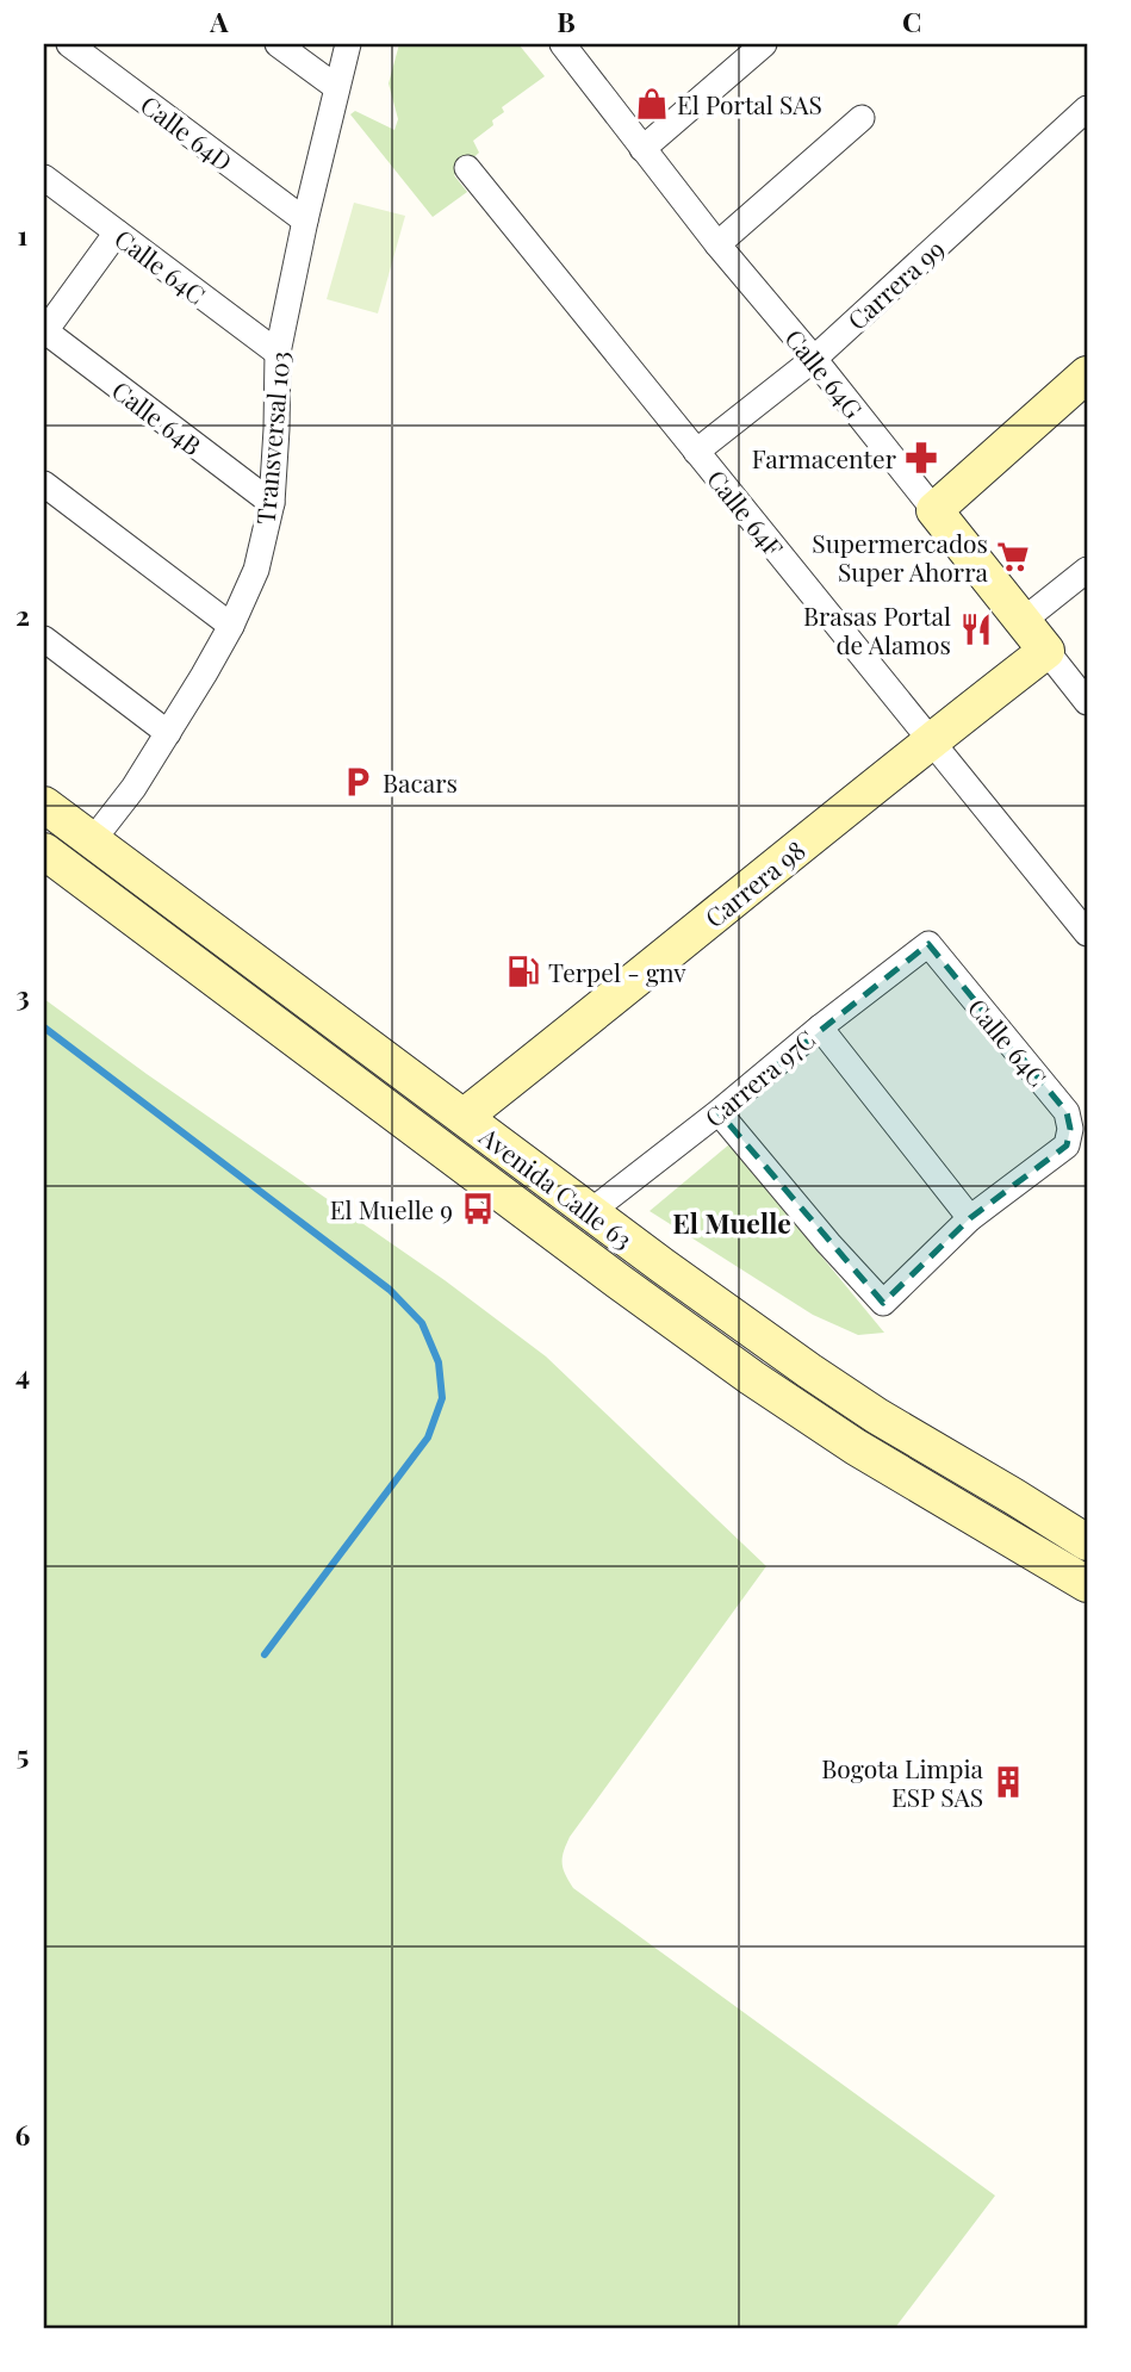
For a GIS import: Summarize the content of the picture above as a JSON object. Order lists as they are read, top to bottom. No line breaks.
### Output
{"streets":{"main road":["Calle 64G","Carrera 98","Avenida Calle 63"],"street":["Calle 64D","Calle 64C","Carrera 99","Calle 64B","Transversal 103","Calle 64F","Carrera 97C"]},"crossings":[["Calle 64D","Transversal 103"],["Calle 64C","Transversal 103"],["Calle 64C","Carrera 97C"],["Carrera 99","Calle 64G"],["Carrera 99","Calle 64F"],["Calle 64G","Carrera 98"],["Calle 64B","Transversal 103"],["Transversal 103","Avenida Calle 63"],["Calle 64F","Carrera 98"],["Carrera 98","Avenida Calle 63"],["Carrera 97C","Avenida Calle 63"]],"districts":["El Muelle"],"places":{"shop":["El Portal SAS"],"pharmacy":["Farmacenter"],"supermarket":["Supermercados Super Ahorra"],"restaurant":["Brasas Portal de Alamos"],"parking":["Bacars"],"fuel station":["Terpel - gnv"],"bus stop":["El Muelle 9"],"building":["Bogota Limpia ESP SAS"]},"grid":{"columns":["A","B","C"],"rows":["1","2","3","4","5","6"]}}
